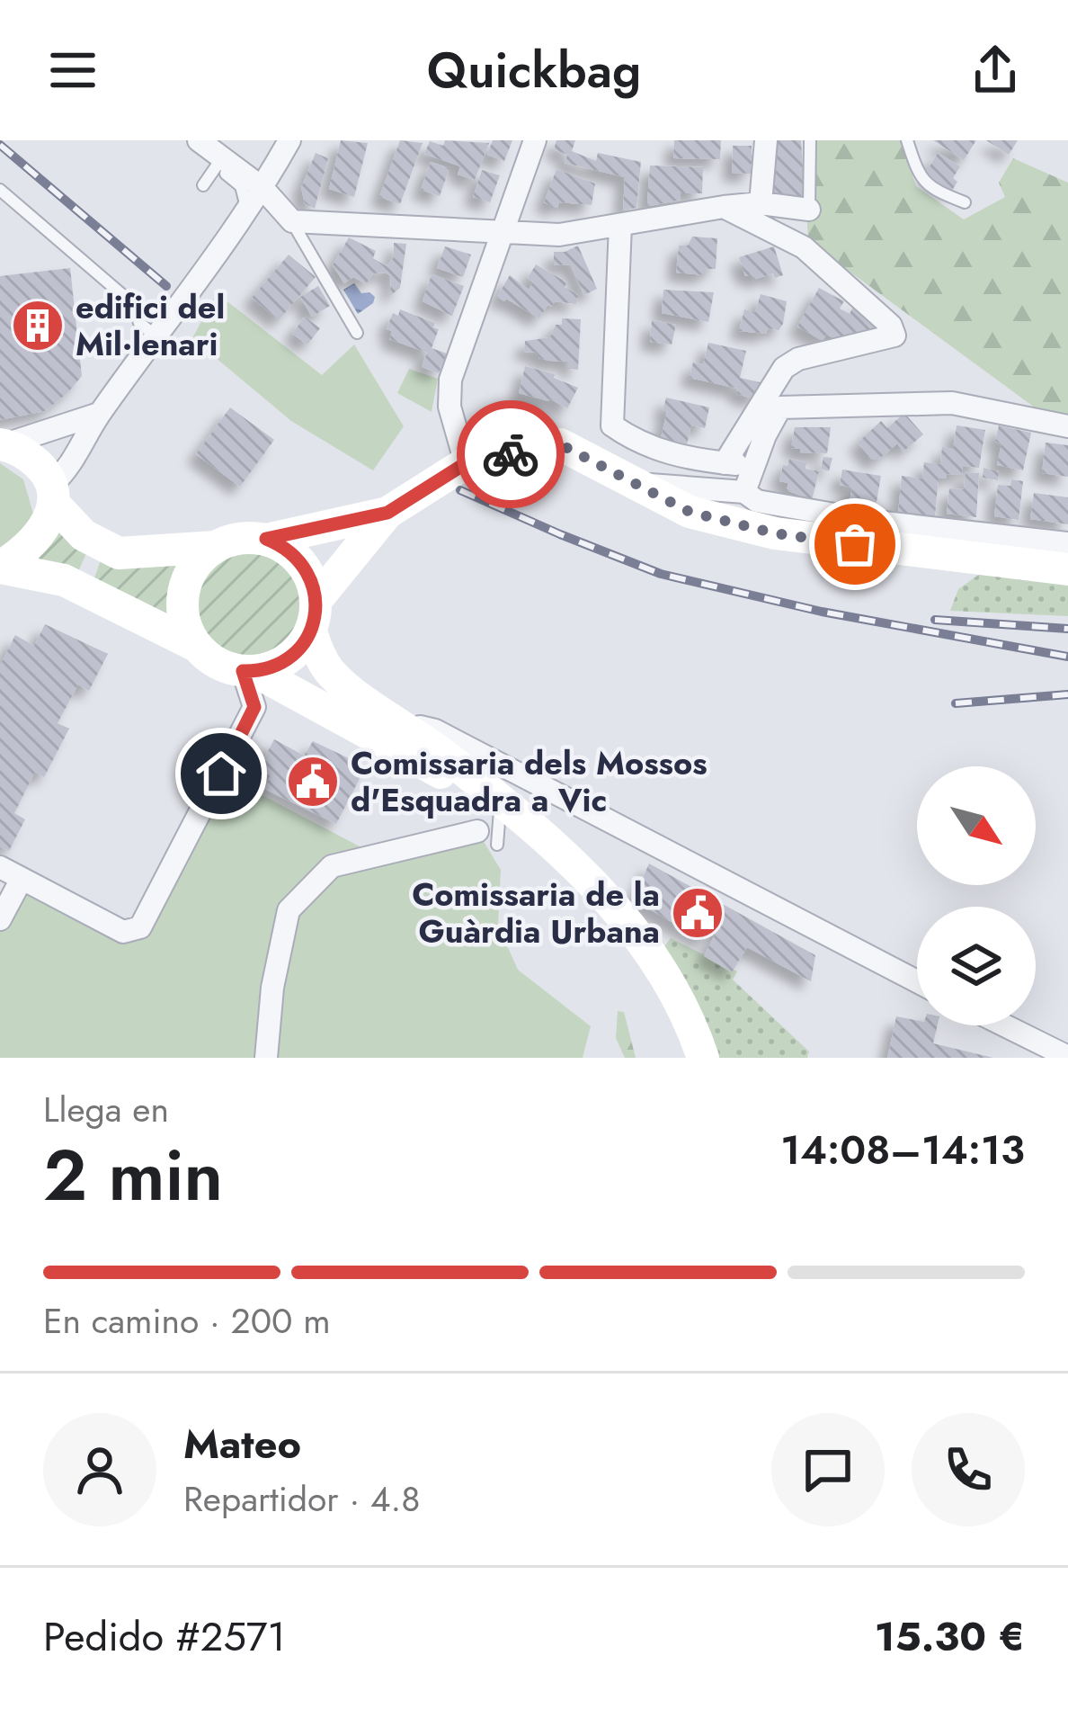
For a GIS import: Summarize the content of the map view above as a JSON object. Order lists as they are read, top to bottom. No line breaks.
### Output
{"places":{"building":["edifici del Mil·lenari"],"public building":["Comissaria dels Mossos d'Esquadra a Vic","Comissaria de la Guàrdia Urbana"]},"north":"bottom right","page":{"header":"Quickbag","heading":["2 min","Llega en","14:08–14:13"],"panel":["Mateo","Repartidor · 4.8","Pedido #2571","15.30 €"],"bar":"En camino · 200 m"}}
